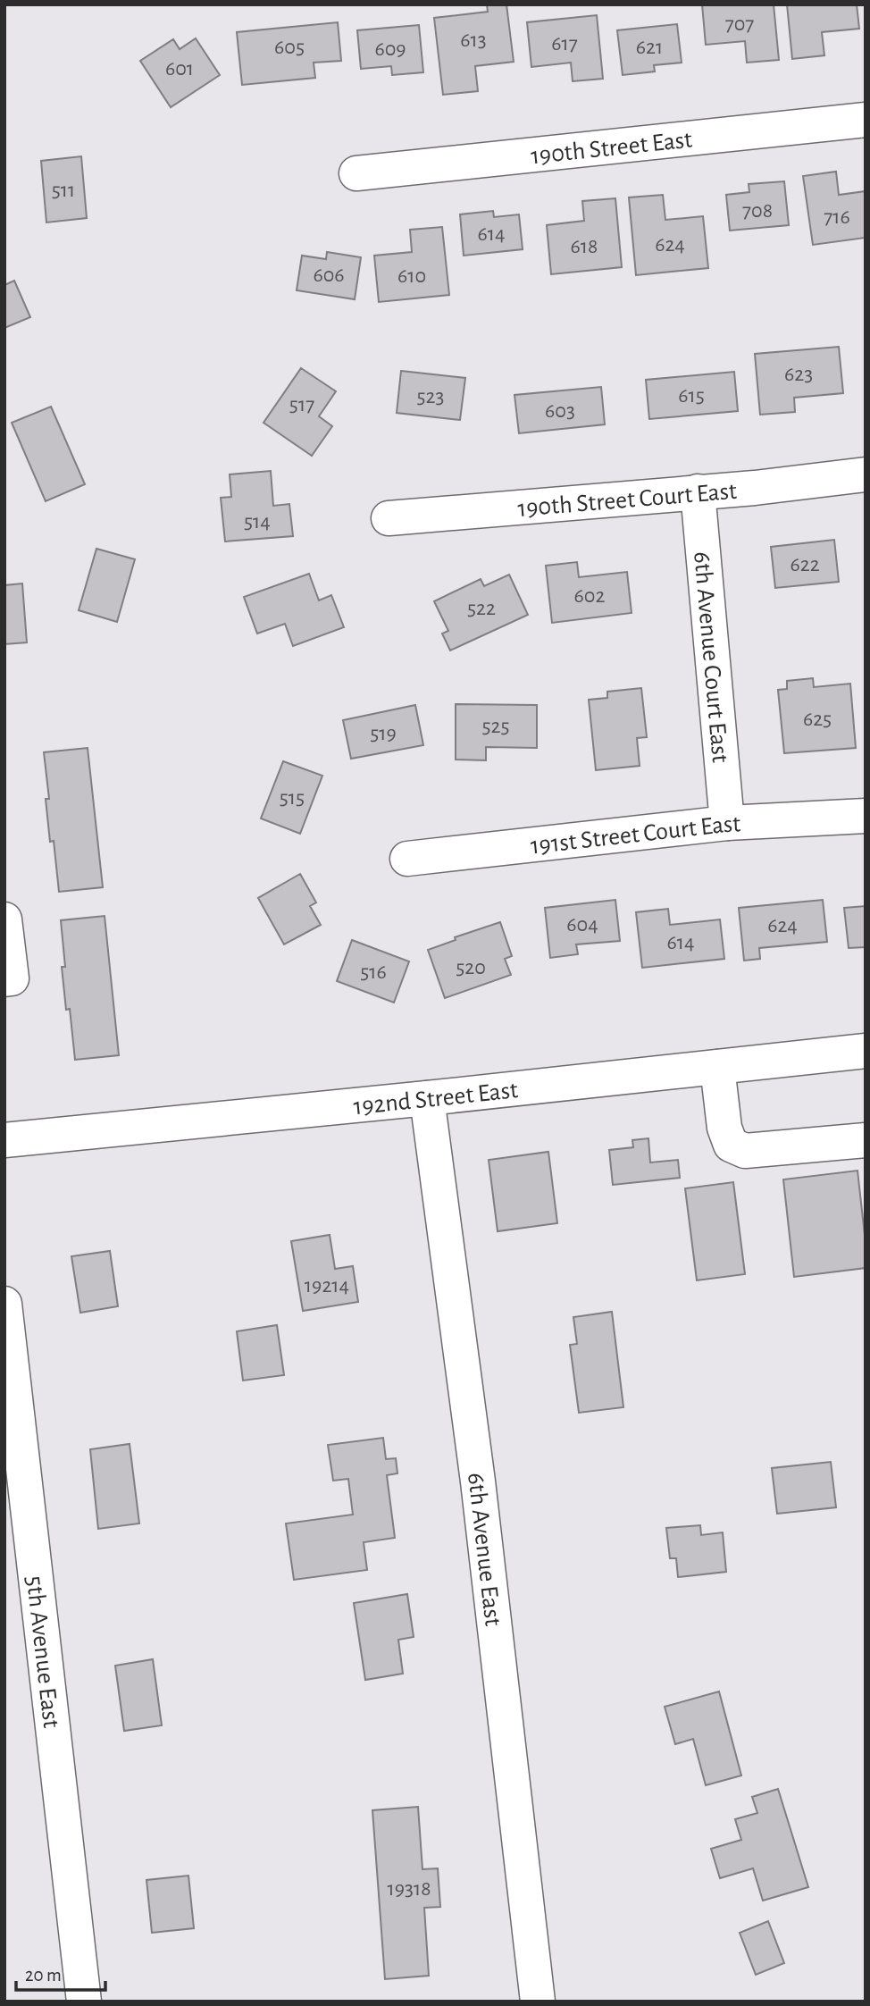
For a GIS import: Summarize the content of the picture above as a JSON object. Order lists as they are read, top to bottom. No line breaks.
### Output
{"streets":{"street":["190th Street East","190th Street Court East","6th Avenue Court East","191st Street Court East","192nd Street East","6th Avenue East","5th Avenue East"]},"crossings":[["190th Street Court East","6th Avenue Court East"],["6th Avenue Court East","191st Street Court East"],["192nd Street East","6th Avenue East"]],"house_numbers":["707","613","617","605","621","609","601","511","708","716","614","624","618","606","610","623","615","523","517","603","514","622","602","522","625","525","519","515","604","624","614","520","516","19214","19318"],"scale_bar":"20 m"}
